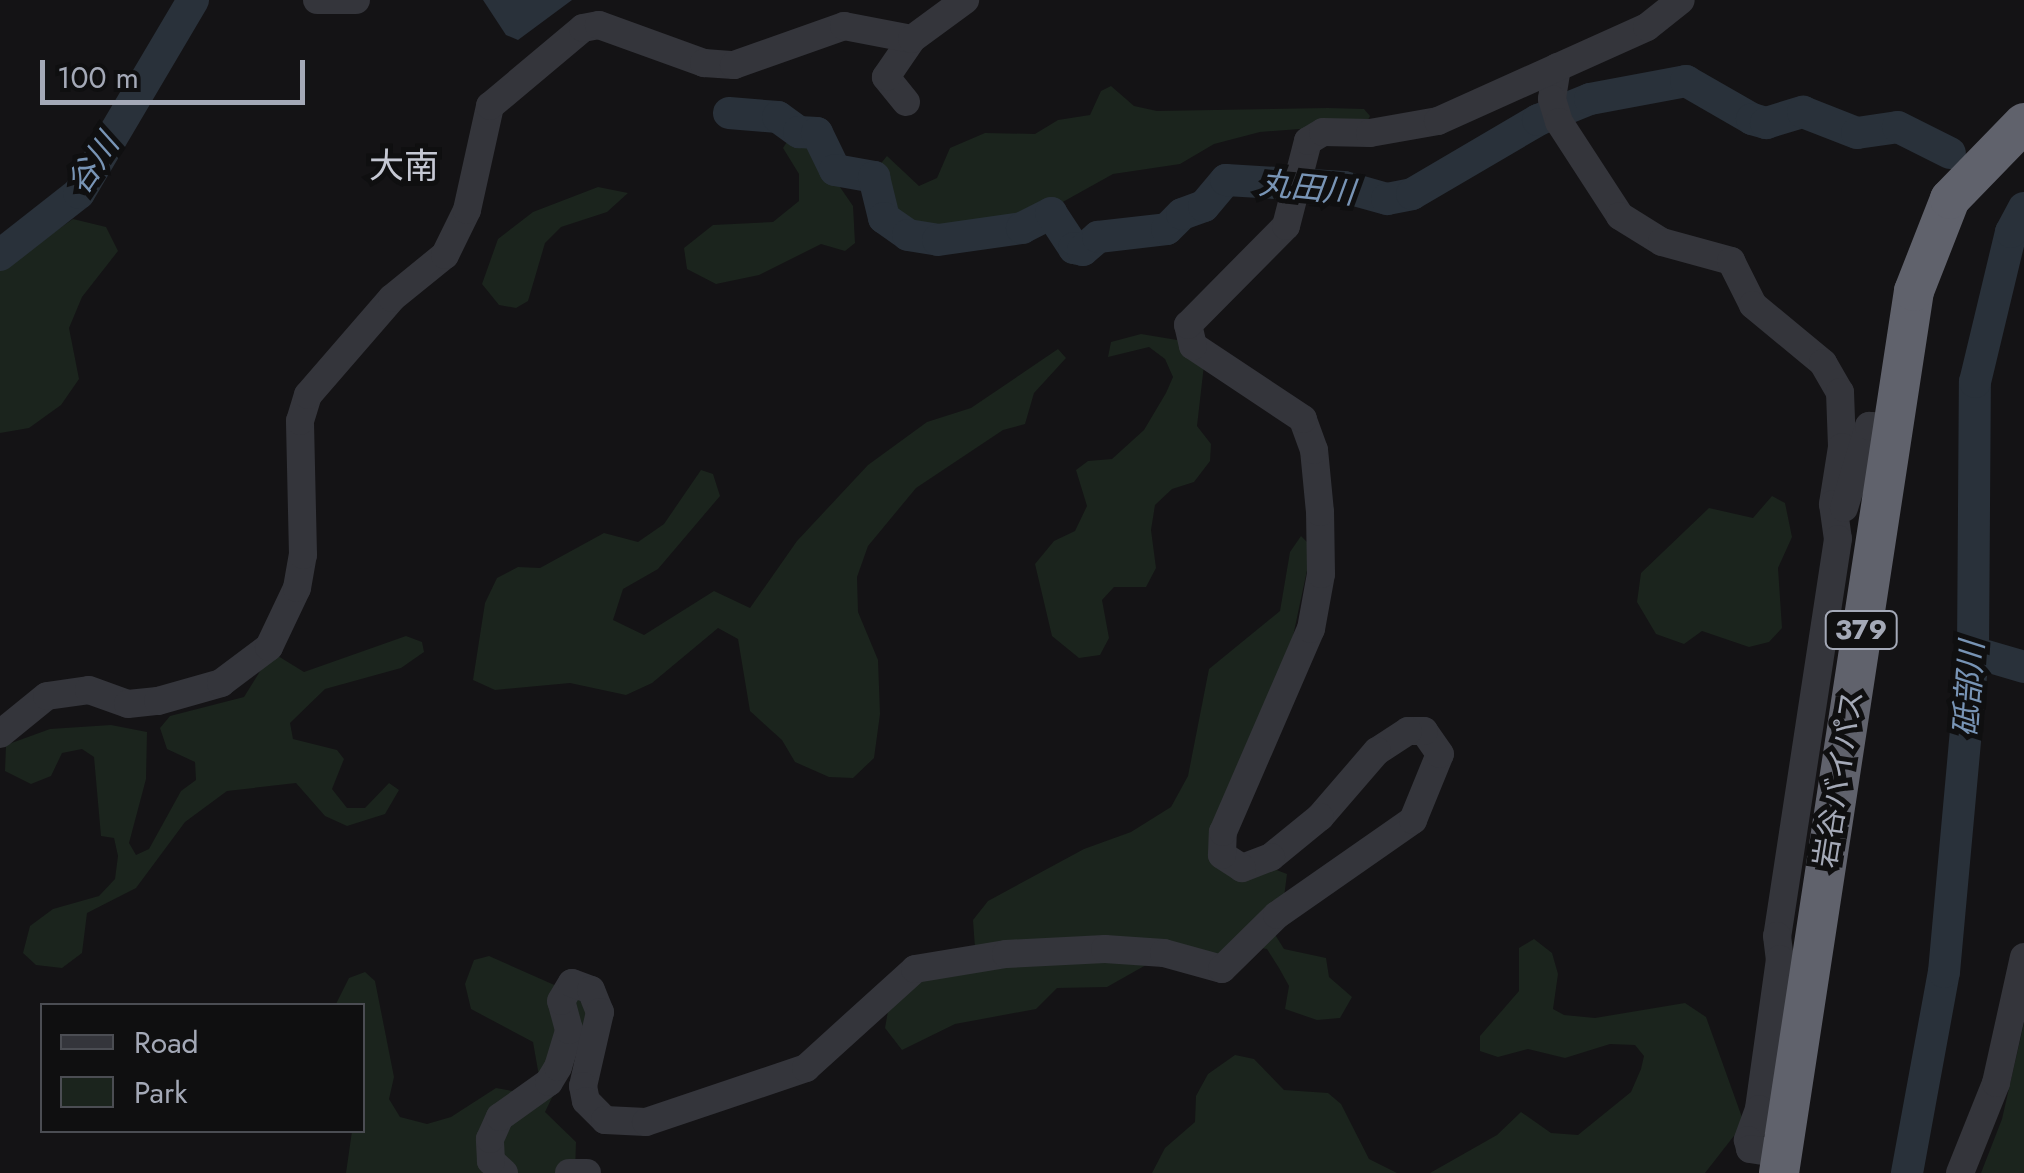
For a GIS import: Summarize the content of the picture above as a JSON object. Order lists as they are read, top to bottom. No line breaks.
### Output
{"streets":{"highway":["379","岩谷バイパス"]},"districts":["大南"],"water":["谷川","丸田川","砥部川"],"legend":["Road","Park"],"scale_bar":"100 m"}
